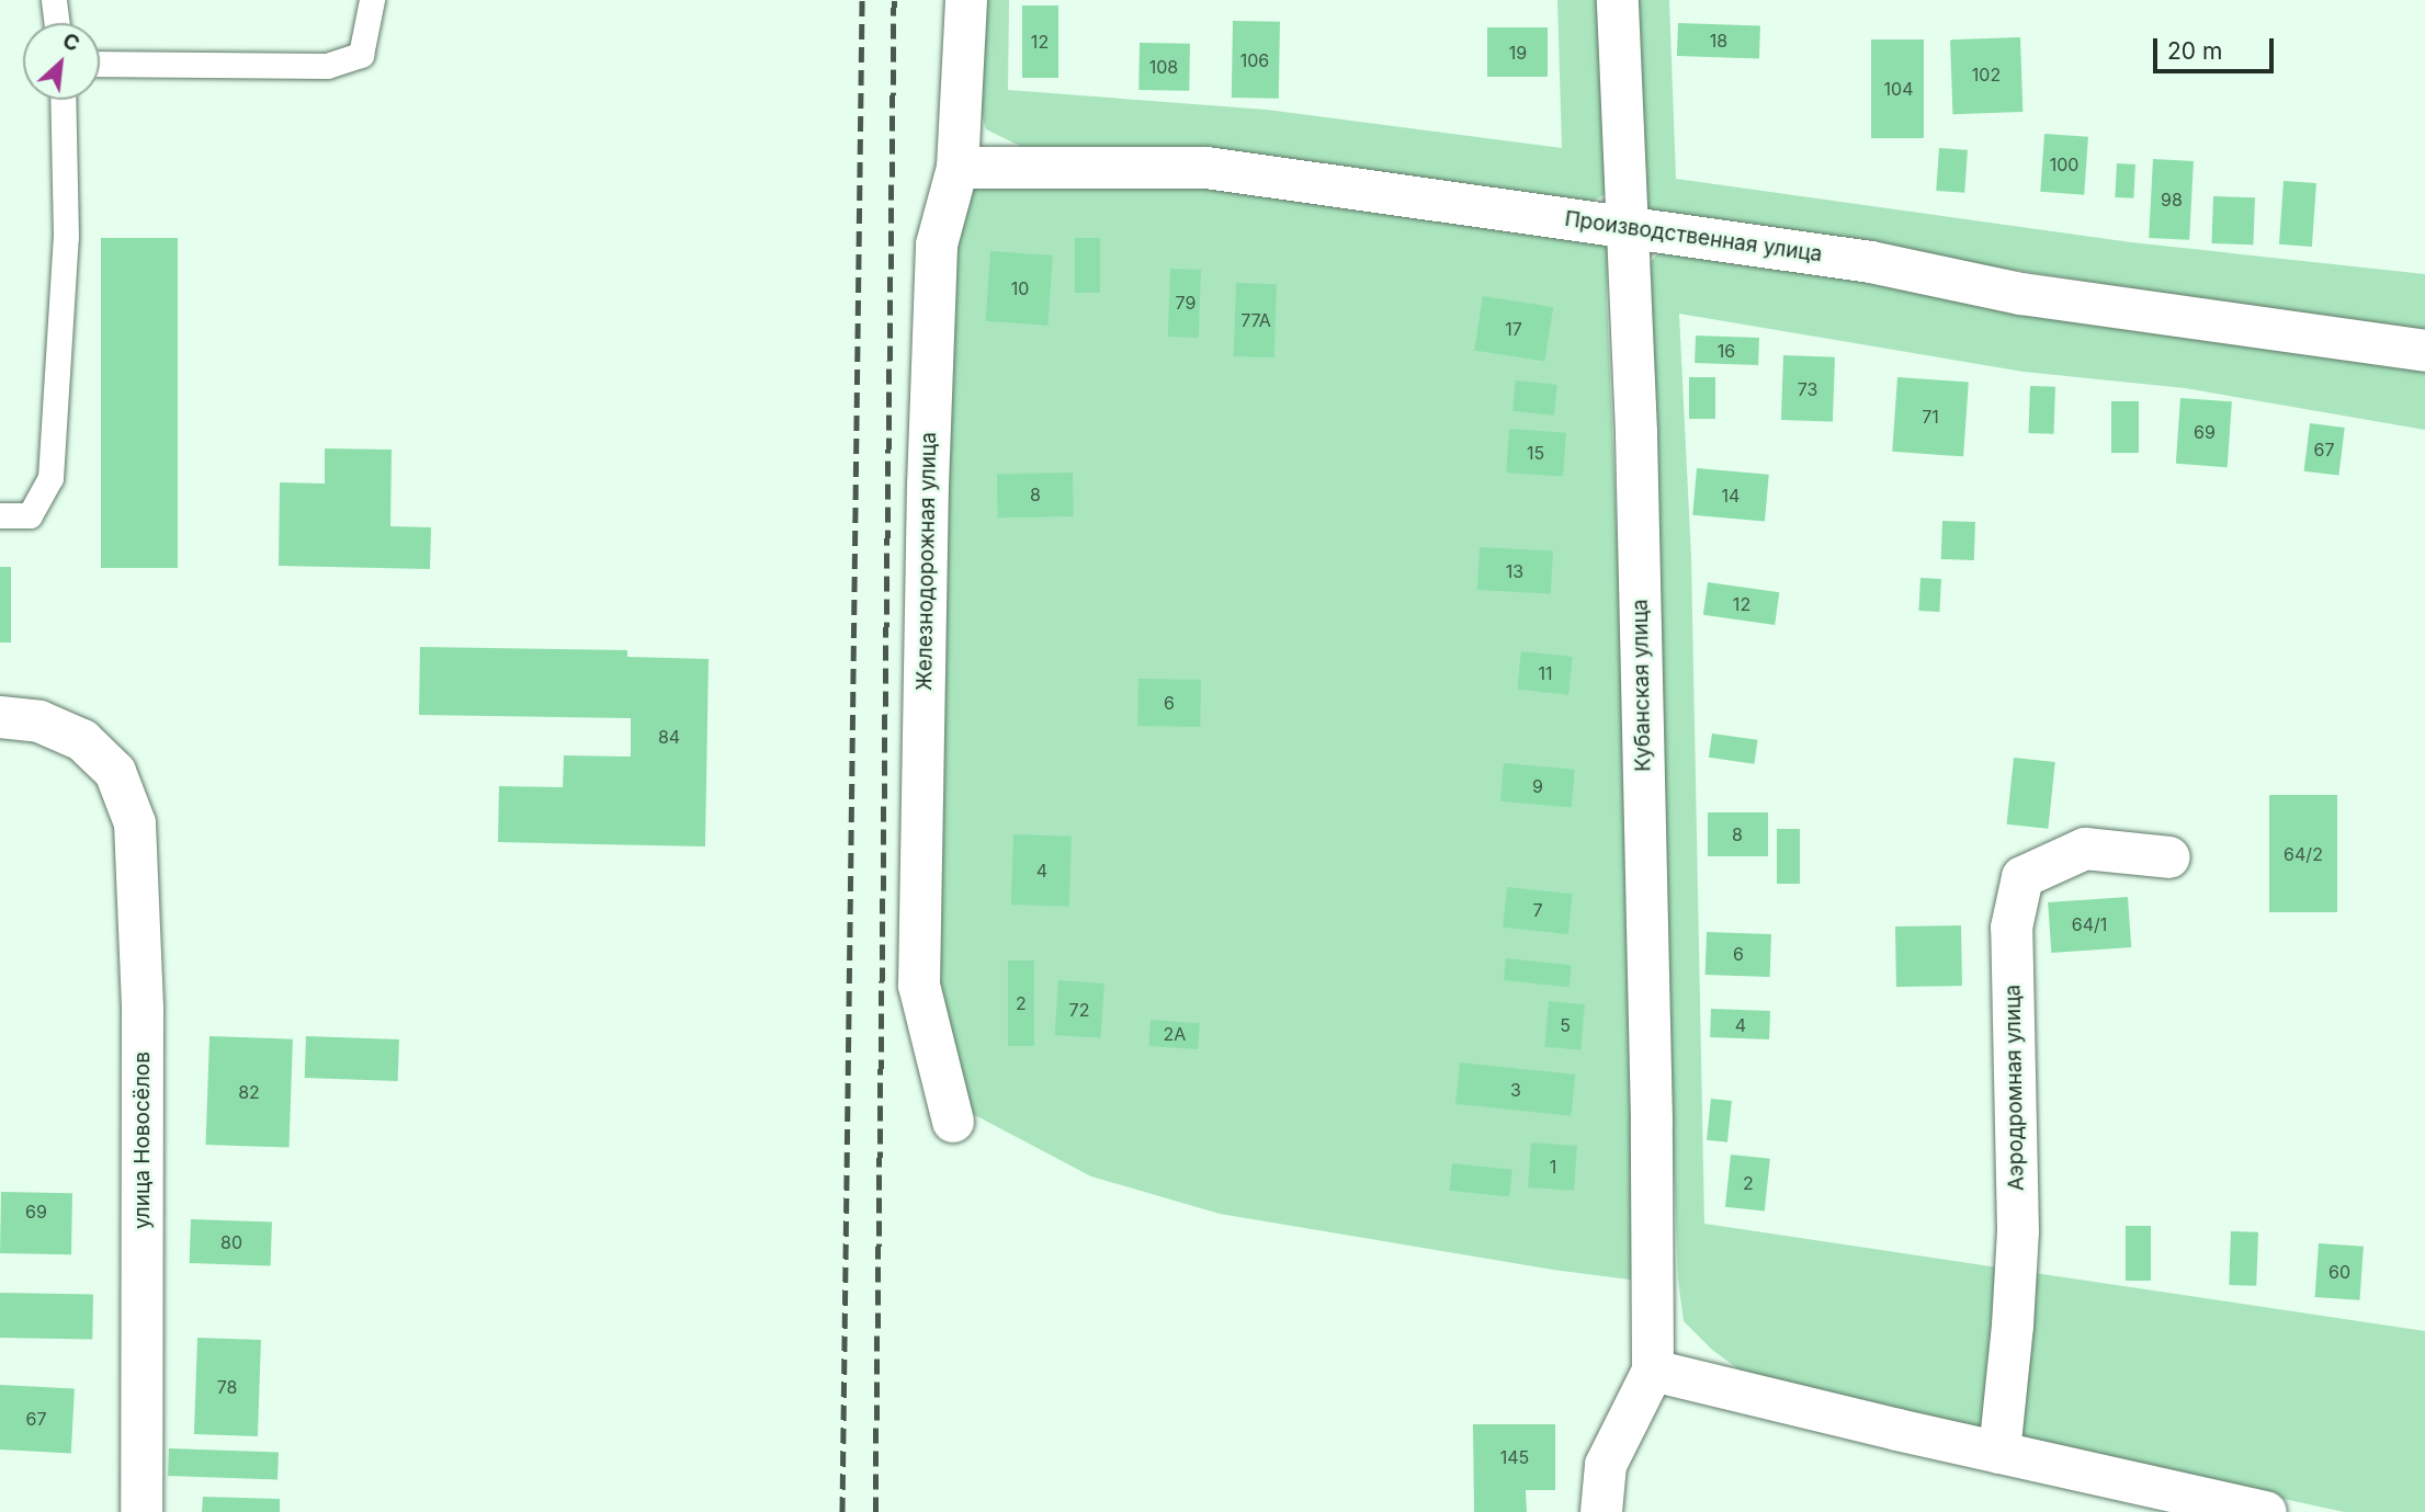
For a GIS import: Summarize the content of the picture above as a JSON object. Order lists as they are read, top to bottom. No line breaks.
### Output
{"streets":{"street":["Производственная улица","Железнодорожная улица","Кубанская улица","Аэродромная улица","улица Новосёлов"]},"crossings":[["Производственная улица","Железнодорожная улица"],["Производственная улица","Кубанская улица"]],"house_numbers":["18","12","19","106","108","102","104","100","98","10","79","77А","17","16","73","71","69","67","15","8","14","13","12","11","6","84","9","8","64/2","4","7","64/1","6","2","72","5","4","2А","3","82","1","2","69","80","60","78","67","145"],"scale_bar":"20 m","north":"top right"}
